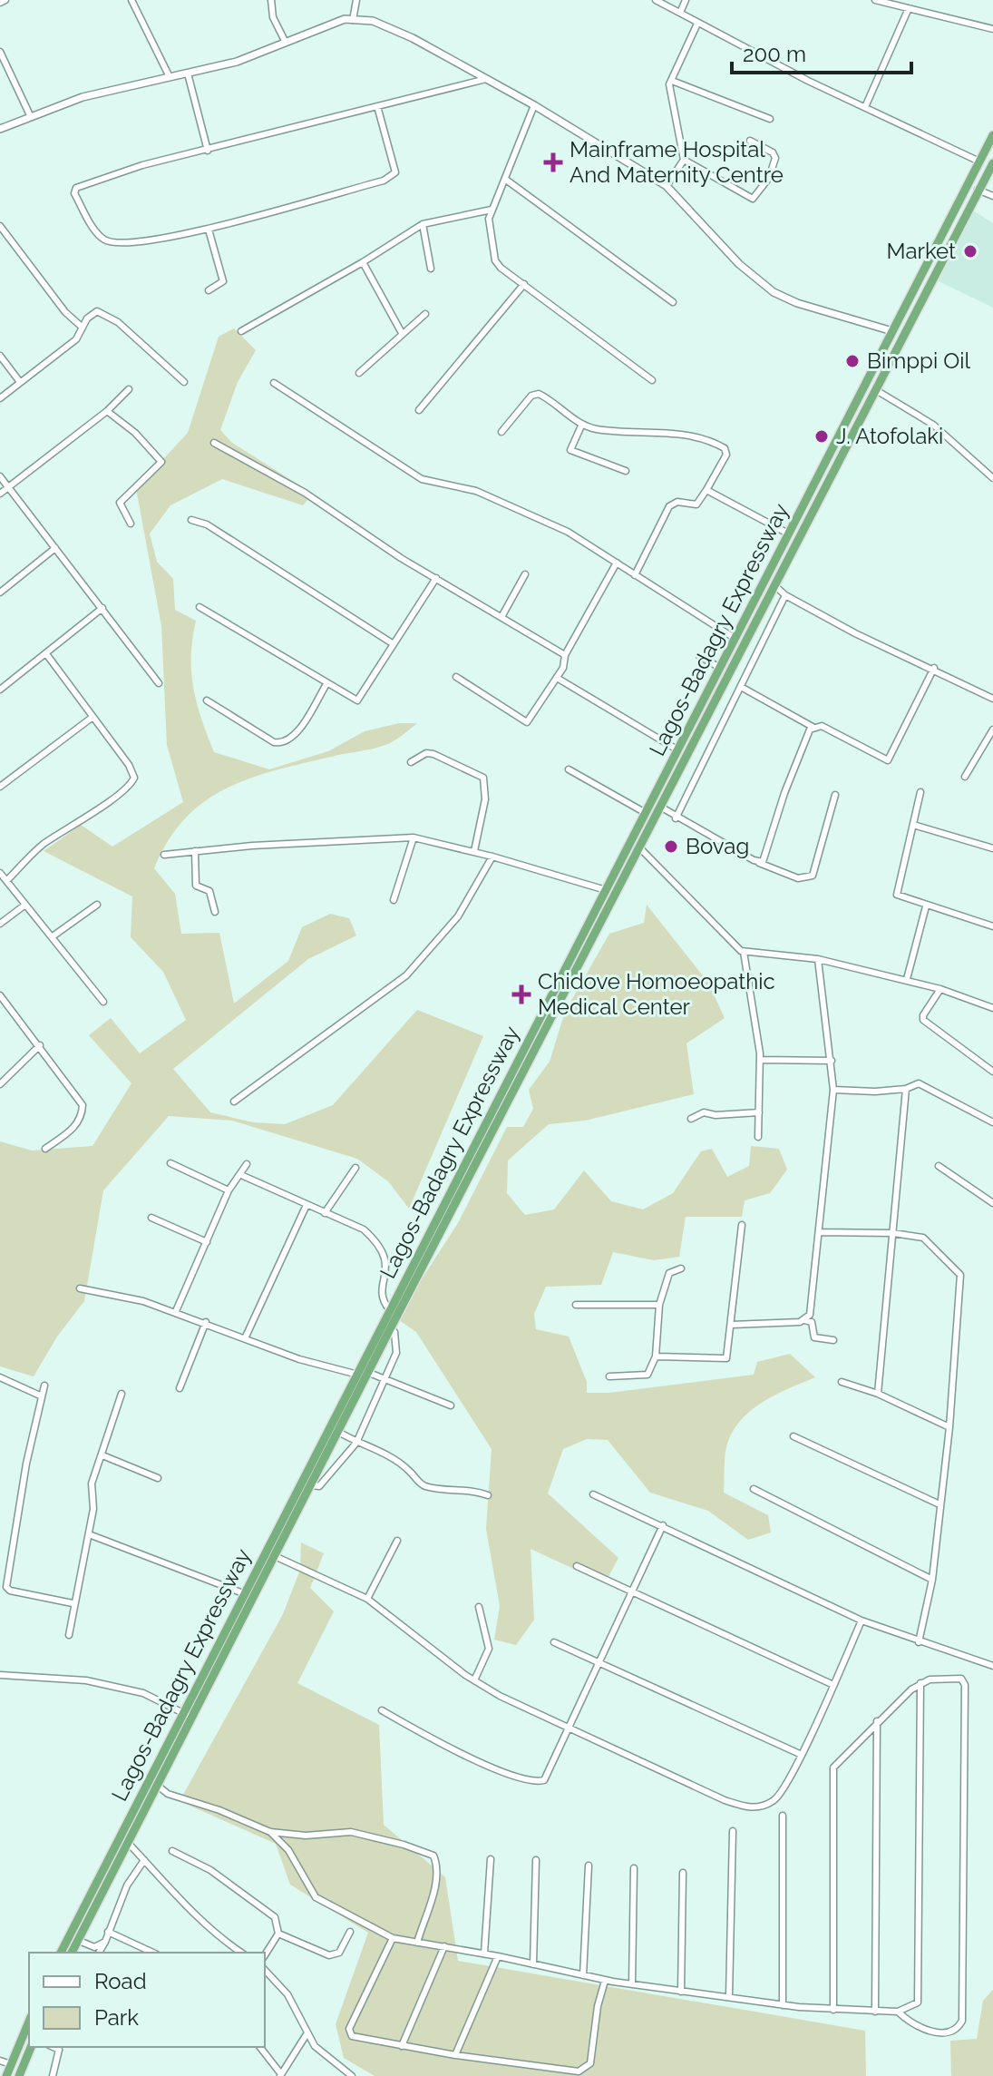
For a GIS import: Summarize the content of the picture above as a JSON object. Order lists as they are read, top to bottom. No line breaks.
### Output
{"streets":{"highway":["Lagos-Badagry Expressway"]},"places":{"health":["Mainframe Hospital And Maternity Centre","Chidove Homoeopathic Medical Center"],"other":["Market","Bimppi Oil","J. Atofolaki","Bovag"]},"legend":["Road","Park"],"scale_bar":"200 m"}
